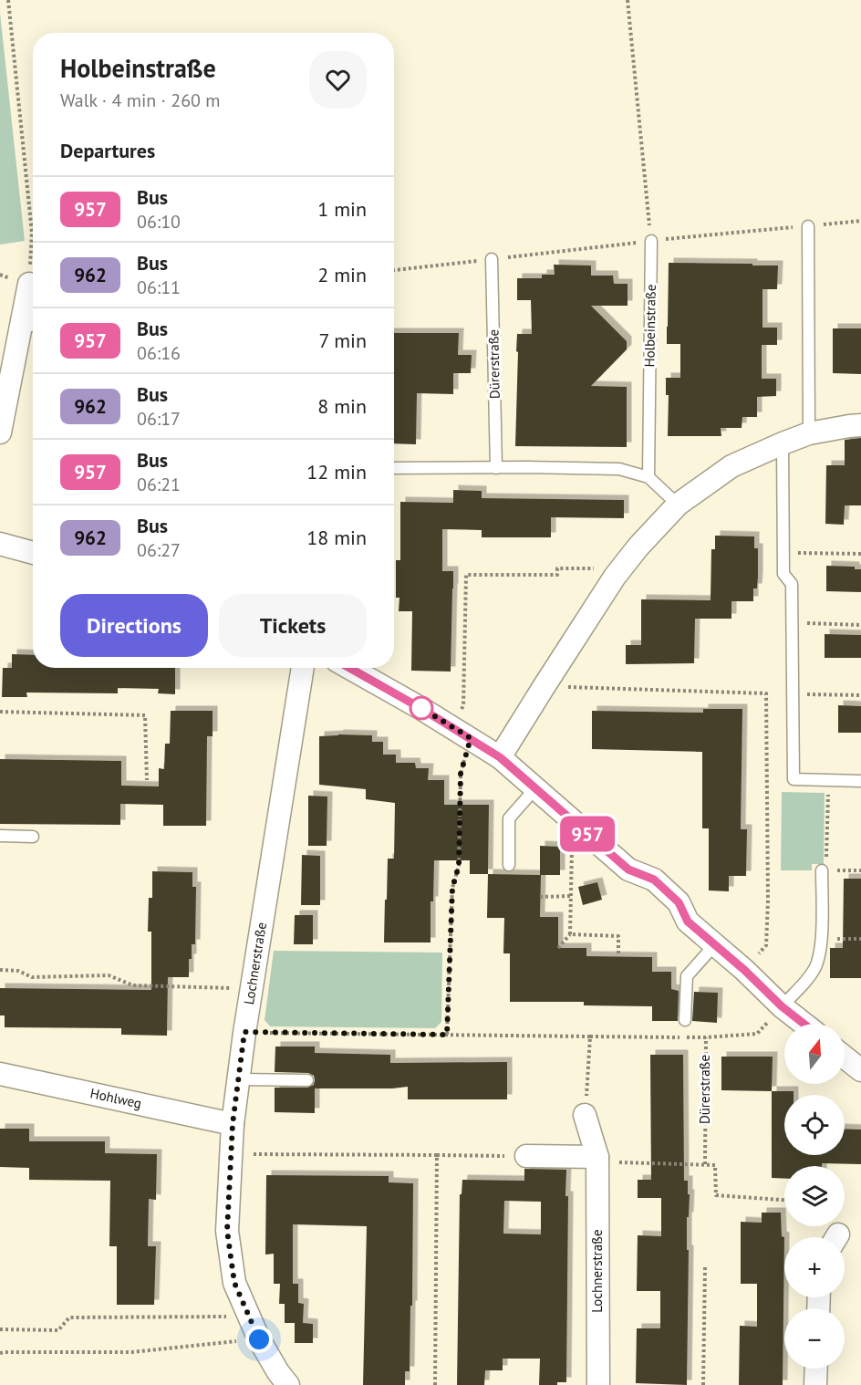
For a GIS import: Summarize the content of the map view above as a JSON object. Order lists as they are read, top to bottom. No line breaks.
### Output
{"streets":{"street":["Lochnerstraße","Hohlweg"],"lane":["Holbeinstraße","Dürerstraße"]},"crossings":[["Lochnerstraße","Hohlweg"]],"lines":["bus line 957"],"north":"top","page":{"on_map":"957","heading":[["Holbeinstraße","Walk · 4 min · 260 m"],"Departures"],"list":[{"mark":"957","name":"Bus","note":"06:10","value":"1 min"},{"mark":"962","name":"Bus","note":"06:11","value":"2 min"},{"mark":"957","name":"Bus","note":"06:16","value":"7 min"},{"mark":"962","name":"Bus","note":"06:17","value":"8 min"},{"mark":"957","name":"Bus","note":"06:21","value":"12 min"},{"mark":"962","name":"Bus","note":"06:27","value":"18 min"}],"buttons":["Directions","Tickets"],"map_buttons":["+","−"]}}
